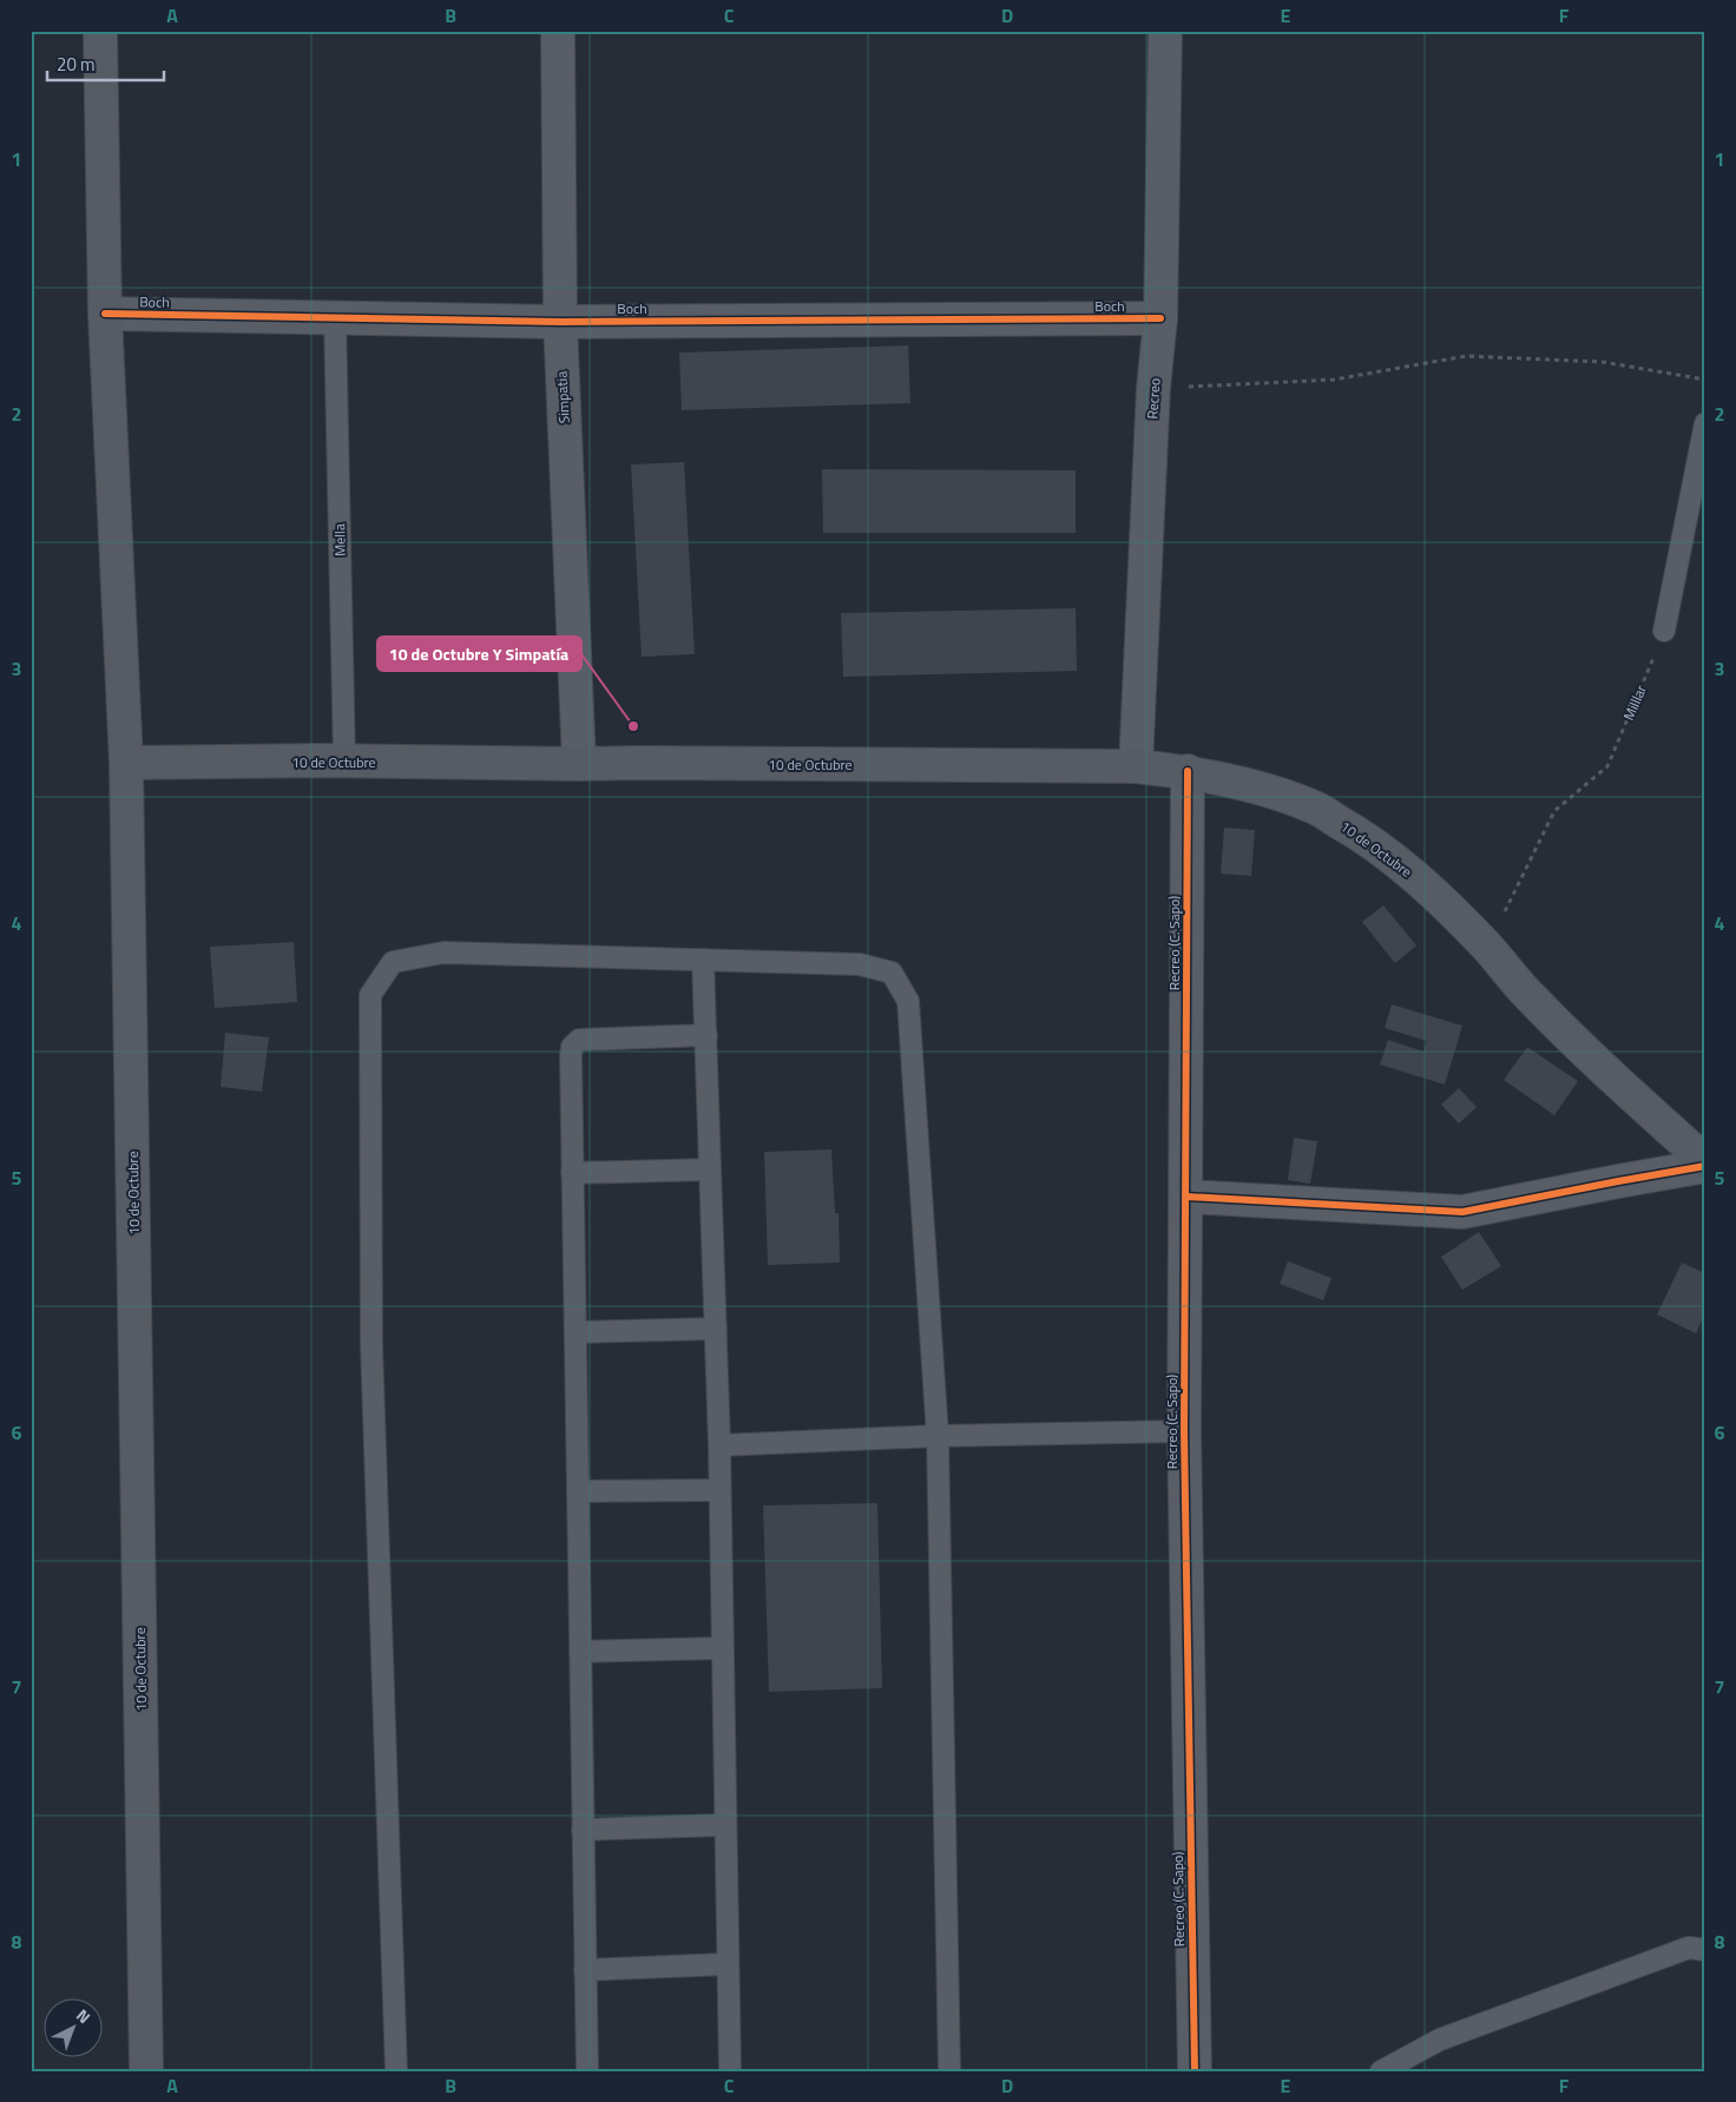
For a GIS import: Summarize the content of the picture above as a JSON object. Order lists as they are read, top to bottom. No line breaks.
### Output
{"streets":{"main road":["10 de Octubre"],"street":["Boch","Simpatia","Recreo","Recreo (C. Sapo)"],"lane":["Mella"],"path":["Milllar"]},"crossings":[["Boch","Simpatia"],["Boch","Recreo"],["Boch","Mella"],["Simpatia","10 de Octubre"],["Recreo","10 de Octubre"],["Mella","10 de Octubre"],["Milllar","10 de Octubre"],["10 de Octubre","Recreo (C. Sapo)"]],"places":["10 de Octubre Y Simpatía"],"scale_bar":"20 m","north":"top right","grid":{"columns":["A","B","C","D","E","F"],"rows":["1","2","3","4","5","6","7","8"]}}
